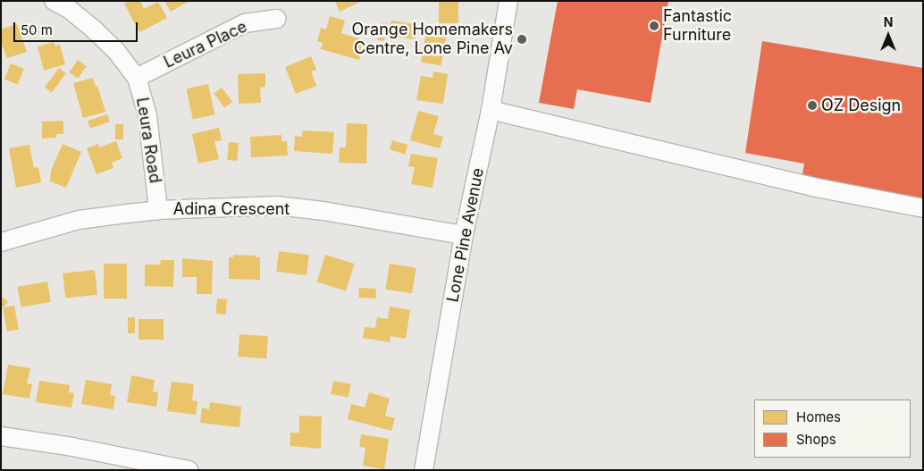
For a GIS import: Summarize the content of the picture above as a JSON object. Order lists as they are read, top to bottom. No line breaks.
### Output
{"streets":{"street":["Leura Place","Leura Road","Adina Crescent","Lone Pine Avenue"]},"crossings":[["Leura Place","Leura Road"],["Leura Road","Adina Crescent"],["Adina Crescent","Lone Pine Avenue"]],"places":["Fantastic Furniture","Orange Homemakers Centre, Lone Pine Av","OZ Design"],"legend":["Homes","Shops"],"scale_bar":"50 m","north":"top"}
